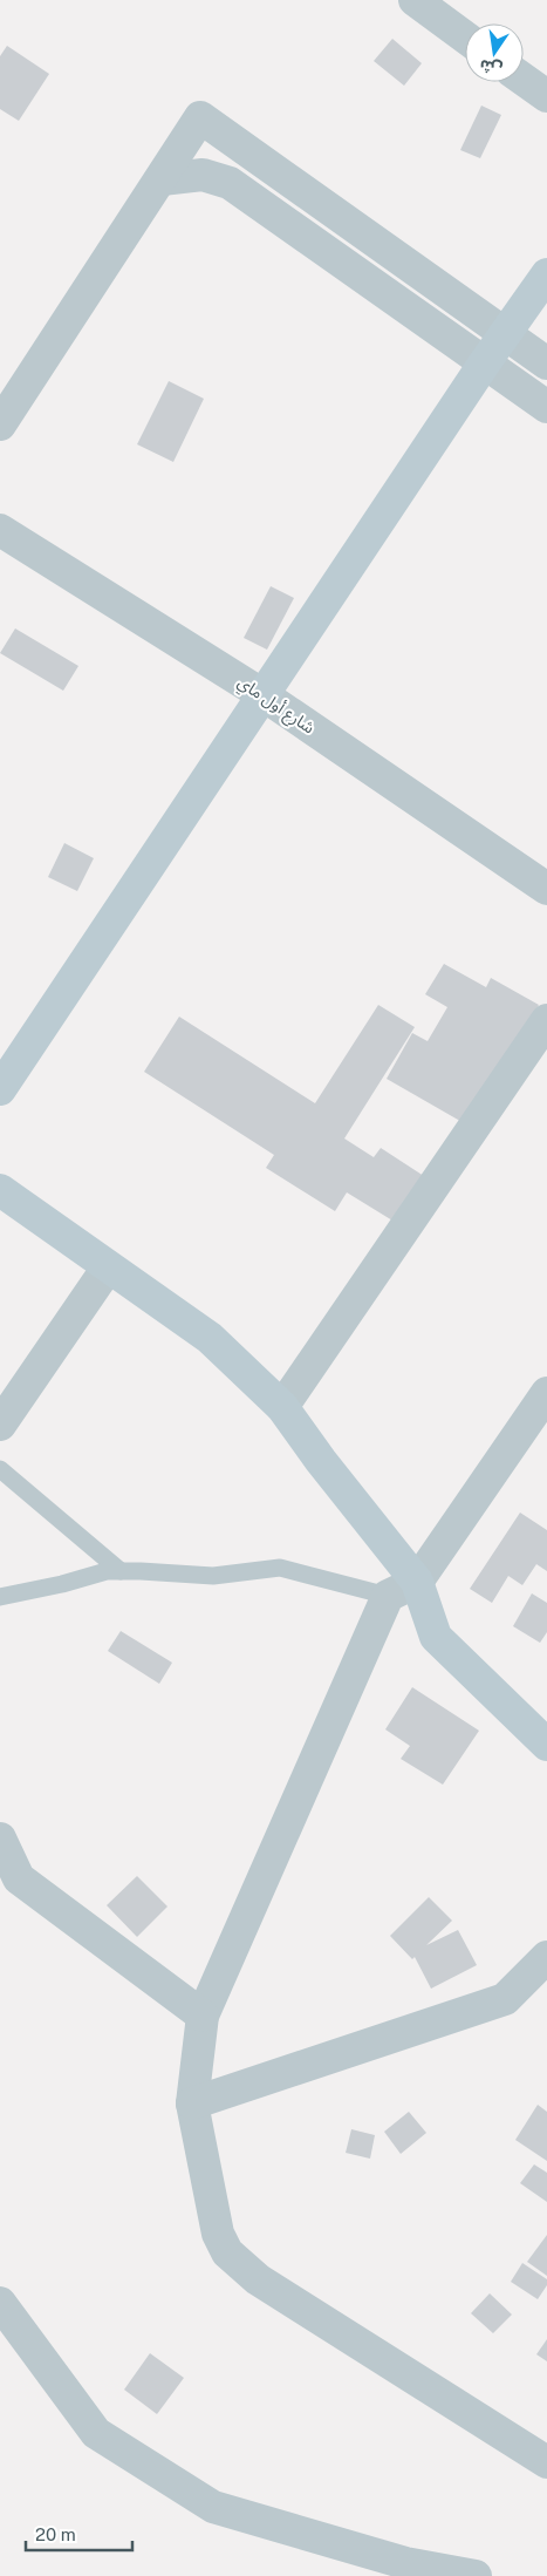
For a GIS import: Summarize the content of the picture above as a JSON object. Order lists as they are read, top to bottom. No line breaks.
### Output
{"streets":{"street":["شارع أول ماي"]},"scale_bar":"20 m","north":"bottom"}
